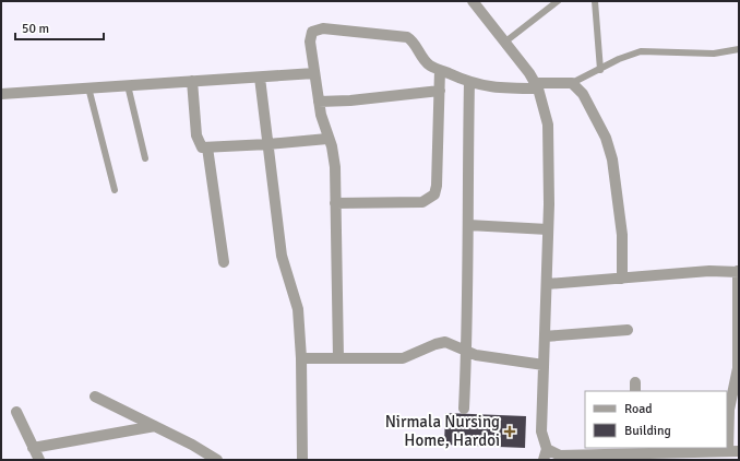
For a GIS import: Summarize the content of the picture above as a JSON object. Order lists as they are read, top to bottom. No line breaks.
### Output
{"places":{"health":["Nirmala Nursing Home, Hardoi"]},"legend":["Road","Building"],"scale_bar":"50 m"}
